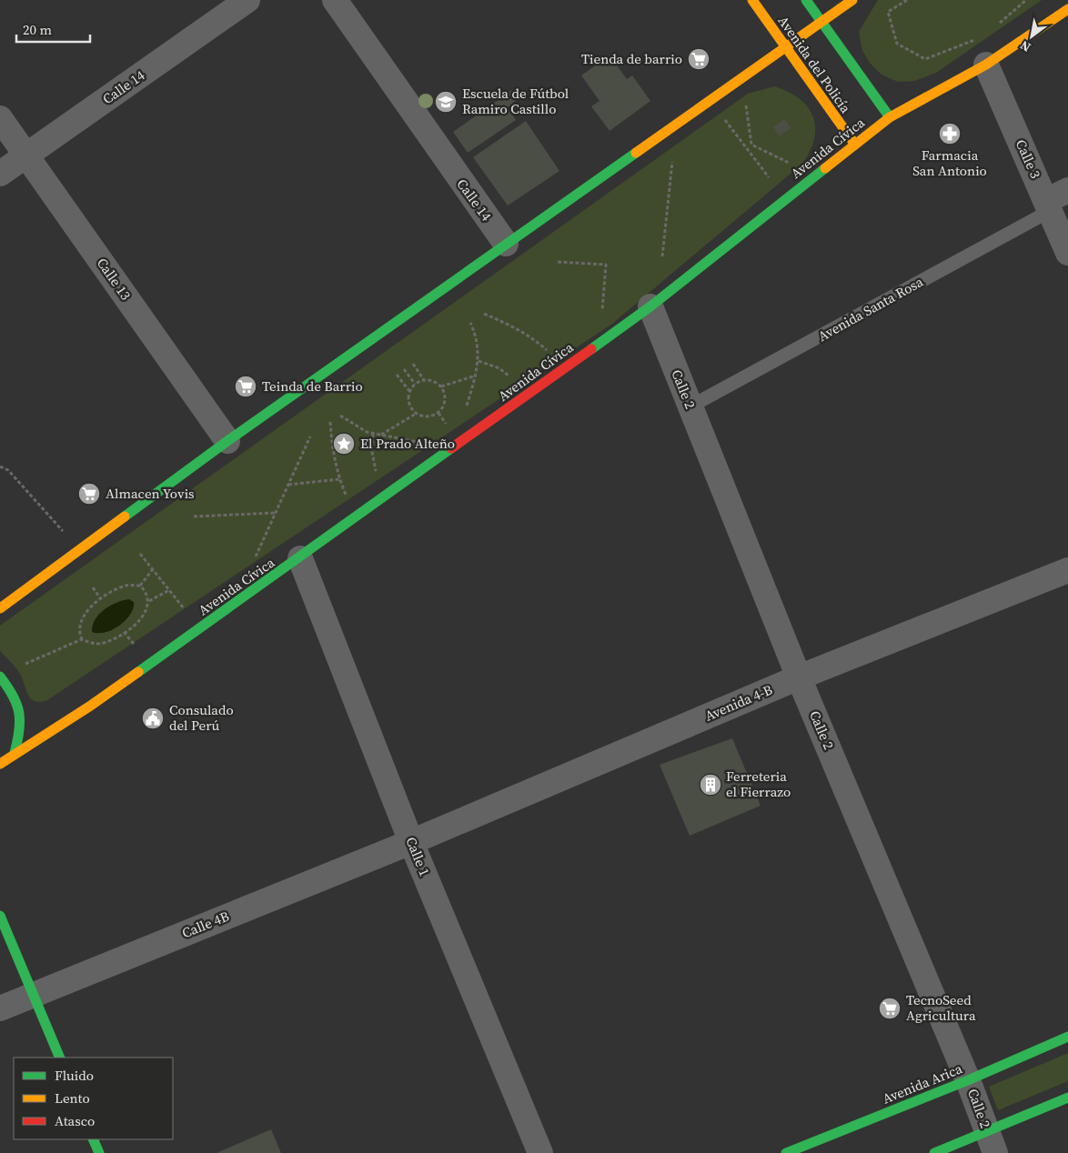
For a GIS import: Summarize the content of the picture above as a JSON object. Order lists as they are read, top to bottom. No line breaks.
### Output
{"streets":{"main road":["Avenida del Policía","Avenida Cívica","Avenida Arica"],"street":["Calle 14","Calle 3","Calle 13","Calle 2","Avenida 4-B","Calle 1","Calle 4B"],"lane":["Avenida Santa Rosa"]},"crossings":[["Avenida del Policía","Avenida Cívica"],["Calle 14","Calle 13"],["Avenida Cívica","Calle 3"],["Avenida Cívica","Calle 2"],["Avenida Cívica","Calle 1"],["Calle 3","Avenida Santa Rosa"],["Avenida Santa Rosa","Calle 2"],["Calle 2","Avenida 4-B"],["Calle 2","Avenida Arica"],["Avenida 4-B","Calle 1"],["Avenida 4-B","Calle 4B"],["Calle 1","Calle 4B"]],"places":{"supermarket":["Tienda de barrio","Teinda de Barrio","Almacen Yovis","TecnoSeed Agricultura"],"school or university":["Escuela de Fútbol Ramiro Castillo"],"pharmacy":["Farmacia San Antonio"],"place":["El Prado Alteño"],"public building":["Consulado del Perú"],"building":["Ferreteria el Fierrazo"]},"legend":["Fluido","Lento","Atasco"],"scale_bar":"20 m","north":"bottom left"}
